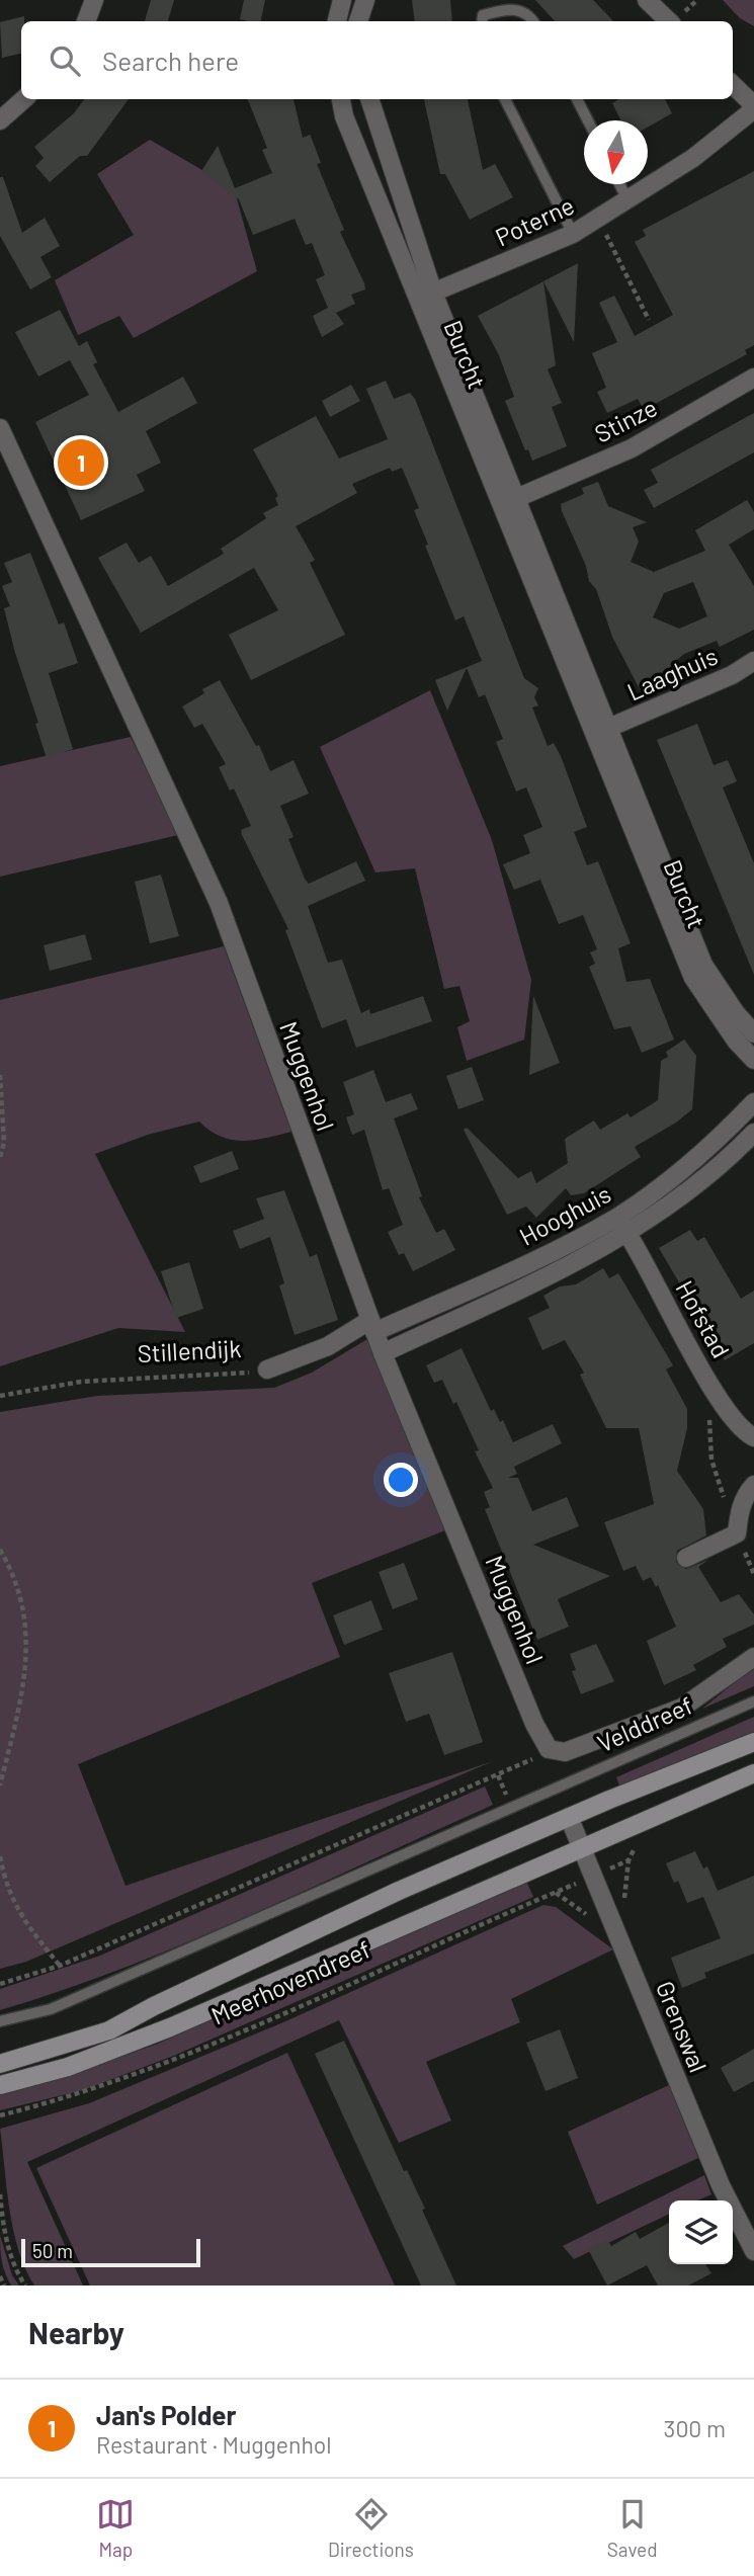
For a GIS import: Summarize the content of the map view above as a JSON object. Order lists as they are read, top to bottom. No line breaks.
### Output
{"streets":{"main road":["Meerhovendreef"],"street":["Poterne","Burcht","Stinze","Laaghuis","Muggenhol","Hooghuis","Hofstad","Stillendijk","Grenswal"],"lane":["Velddreef"]},"crossings":[["Poterne","Burcht"],["Burcht","Stinze"],["Burcht","Laaghuis"],["Muggenhol","Hooghuis"],["Muggenhol","Stillendijk"],["Hooghuis","Hofstad"],["Hooghuis","Stillendijk"],["Meerhovendreef","Grenswal"]],"scale_bar":"50 m","north":"bottom","page":{"search":"Search here","pins":"1","scale":"50 m","heading":"Nearby","list":[{"mark":"1","name":"Jan's Polder","note":"Restaurant · Muggenhol","value":"300 m"}],"nav":["Map","Directions","Saved"]}}
